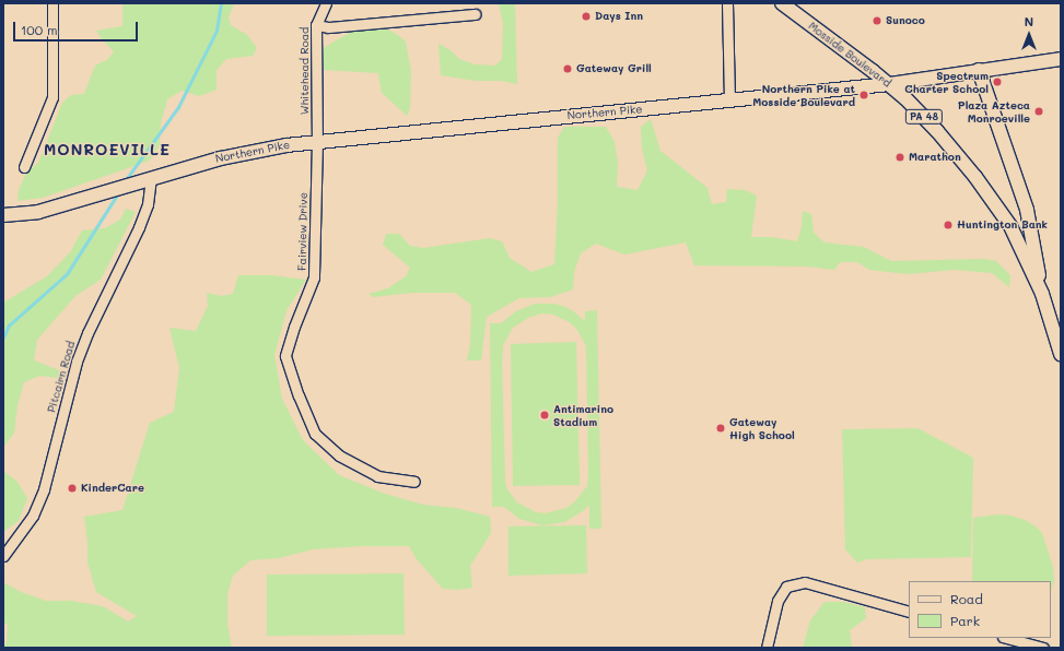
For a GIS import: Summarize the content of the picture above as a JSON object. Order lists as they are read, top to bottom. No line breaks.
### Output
{"streets":{"main road":["Mosside Boulevard","Northern Pike","PA 48"],"street":["Whitehead Road","Fairview Drive","Pitcairn Road"]},"crossings":[["Mosside Boulevard","Northern Pike"],["Whitehead Road","Northern Pike"],["Whitehead Road","Fairview Drive"],["Northern Pike","Fairview Drive"],["Northern Pike","Pitcairn Road"]],"districts":["MONROEVILLE"],"places":["Days Inn","Sunoco","Gateway Grill","Spectrum Charter School","Northern Pike at Mosside Boulevard","Plaza Azteca Monroeville","Marathon","Huntington Bank","Antimarino Stadium","Gateway High School","KinderCare"],"legend":["Road","Park"],"scale_bar":"100 m","north":"top"}
